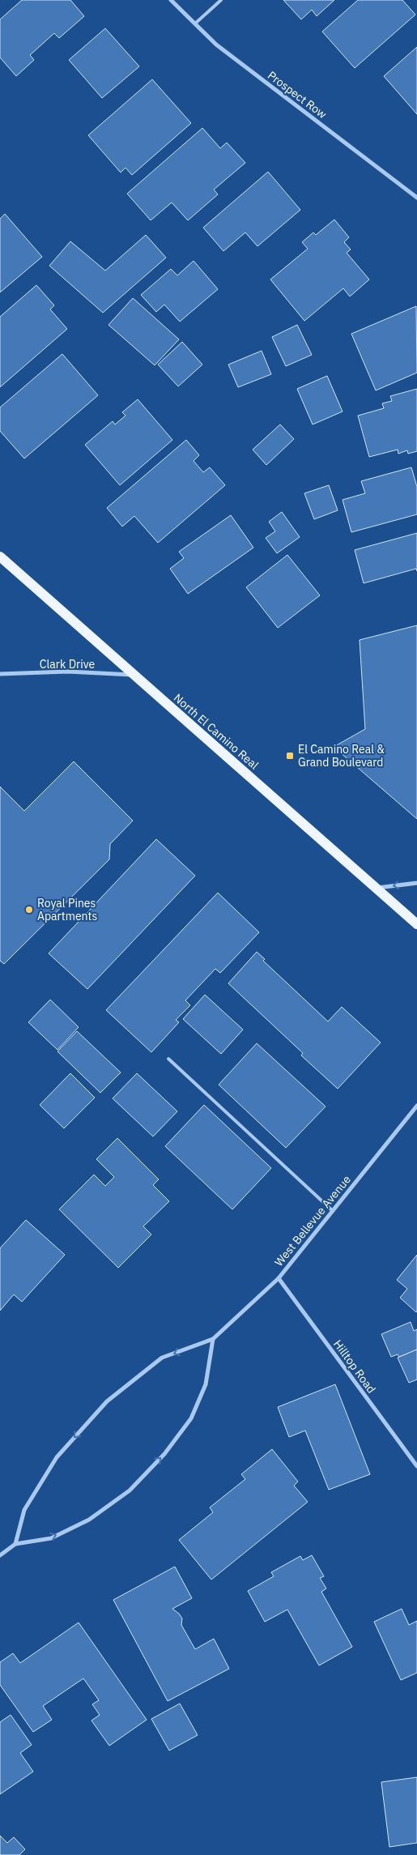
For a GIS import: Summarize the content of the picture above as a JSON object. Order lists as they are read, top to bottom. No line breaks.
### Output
{"streets":{"main road":["North El Camino Real"],"street":["Prospect Row","Clark Drive","West Bellevue Avenue","Hilltop Road"]},"crossings":[["Clark Drive","North El Camino Real"],["West Bellevue Avenue","Hilltop Road"]],"one_way":["West Bellevue Avenue"],"places":{"transit":["El Camino Real & Grand Boulevard"],"other":["Royal Pines Apartments"]}}
